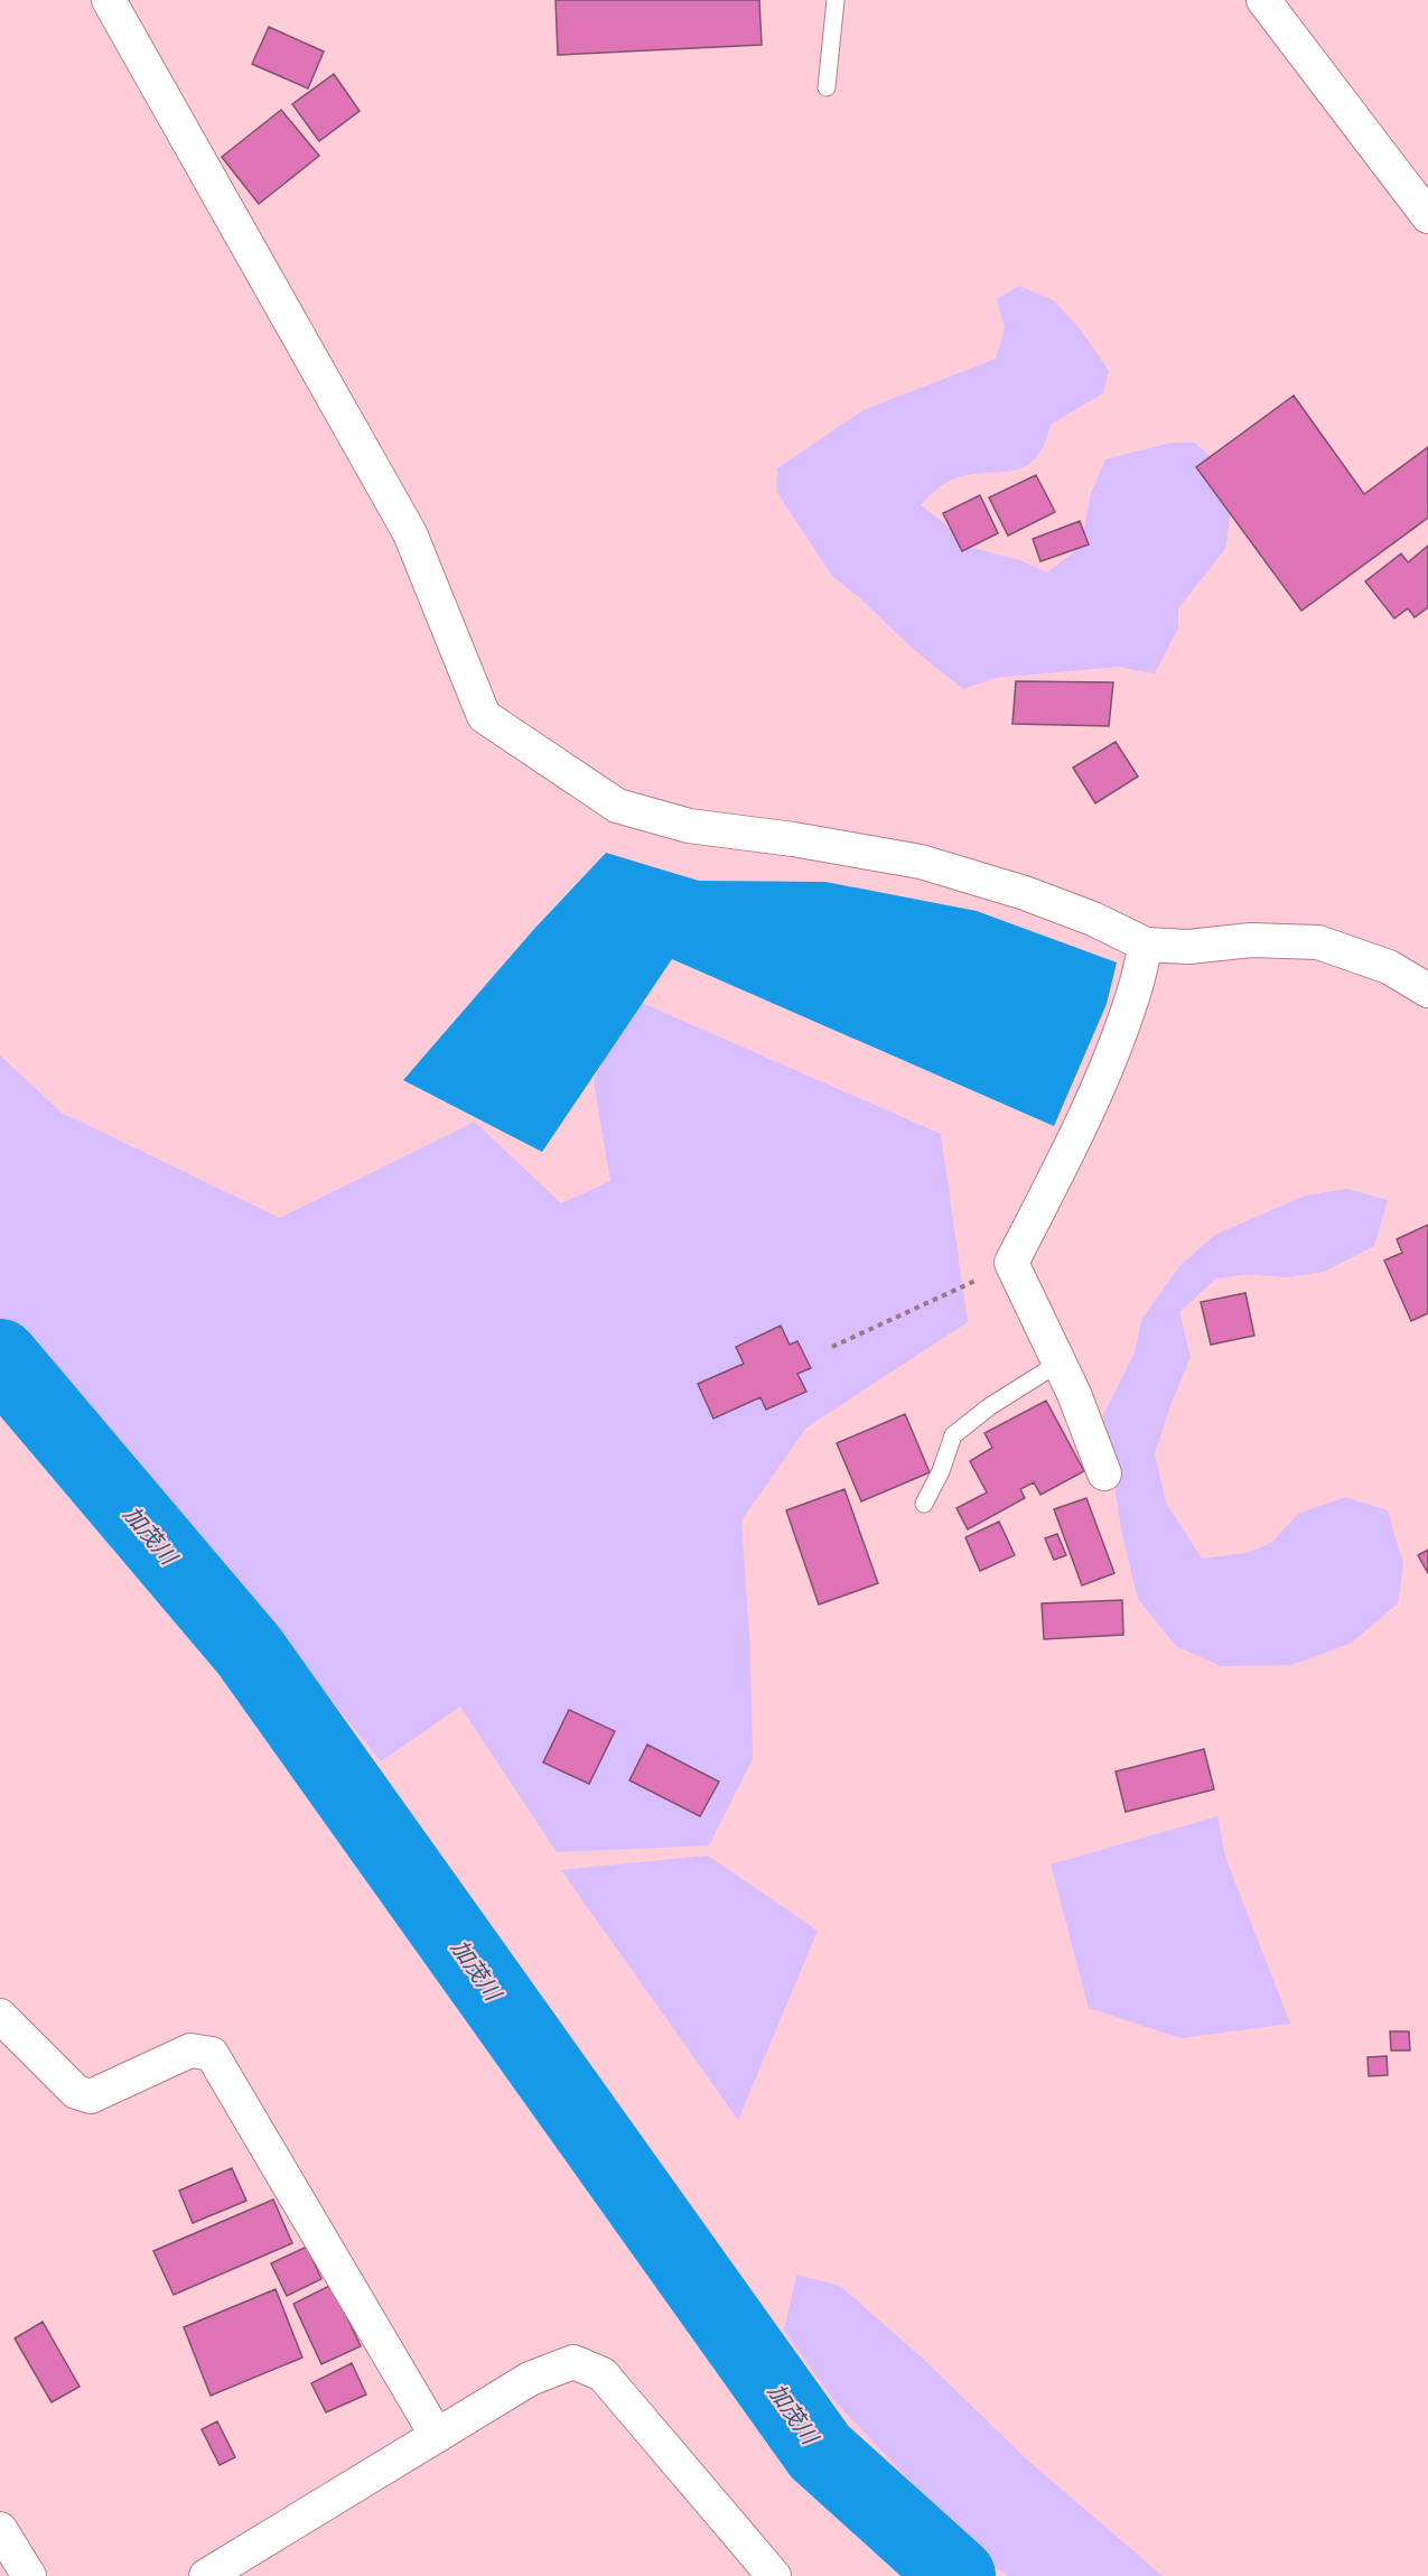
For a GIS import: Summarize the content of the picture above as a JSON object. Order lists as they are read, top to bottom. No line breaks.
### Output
{"water":["加茂川"]}
